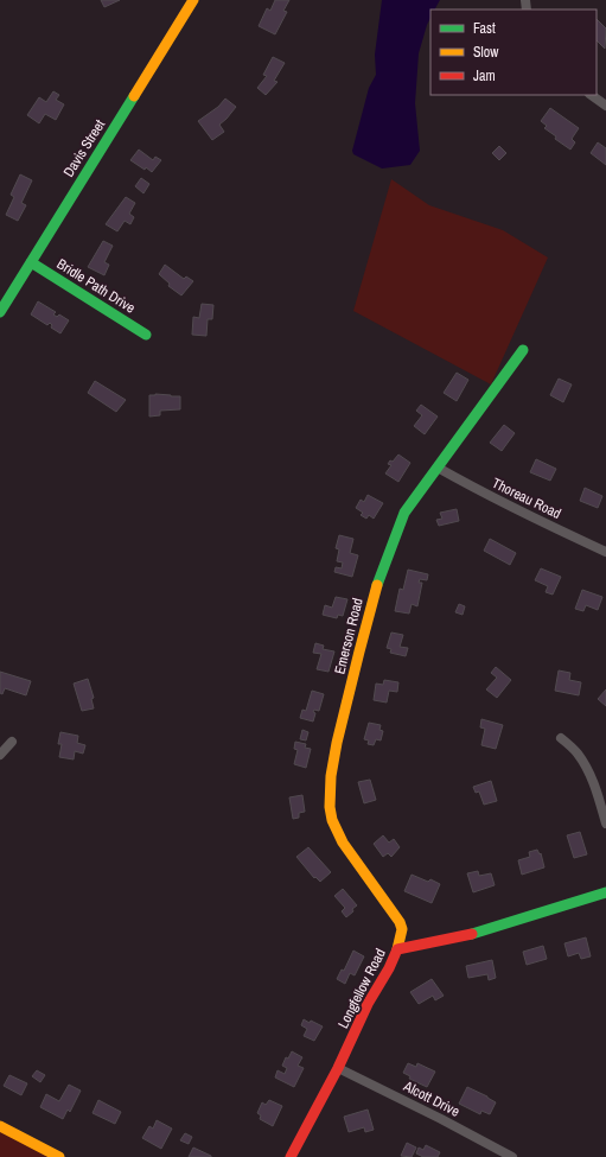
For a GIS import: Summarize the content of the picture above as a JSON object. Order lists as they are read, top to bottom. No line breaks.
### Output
{"streets":{"street":["Davis Street","Bridle Path Drive","Thoreau Road","Emerson Road","Longfellow Road","Alcott Drive"]},"crossings":[["Davis Street","Bridle Path Drive"],["Thoreau Road","Emerson Road"],["Emerson Road","Longfellow Road"],["Longfellow Road","Alcott Drive"]],"legend":["Fast","Slow","Jam"]}
